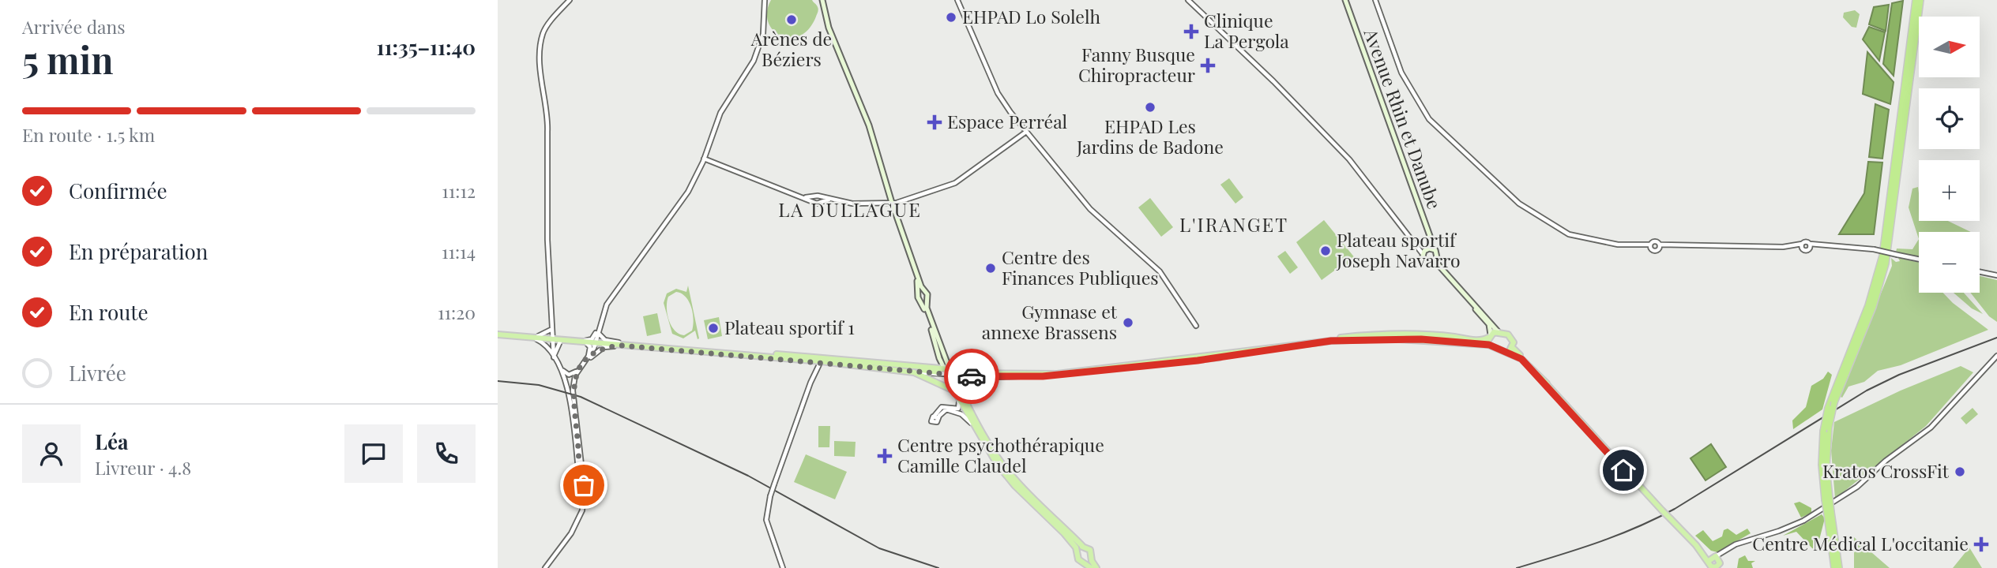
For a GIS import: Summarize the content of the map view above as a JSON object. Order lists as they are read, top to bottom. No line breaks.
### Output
{"streets":{"main road":["Avenue Rhin et Danube"]},"districts":["LA DULLAGUE","L'IRANGET"],"places":{"other":["EHPAD Lo Solelh","Arènes de Béziers","EHPAD Les Jardins de Badone","Plateau sportif Joseph Navarro","Centre des Finances Publiques","Gymnase et annexe Brassens","Plateau sportif 1","Kratos CrossFit"],"health":["Clinique La Pergola","Fanny Busque Chiropracteur","Espace Perréal","Centre psychothérapique Camille Claudel","Centre Médical L'occitanie"]},"north":"right","page":{"heading":["5 min","Arrivée dans","11:35–11:40"],"panel":["Léa","Livreur · 4.8"],"map_buttons":["+","−"],"bar":"En route · 1.5 km","list":[["Confirmée","11:12"],["En préparation","11:14"],["En route","11:20"],"Livrée"]}}
